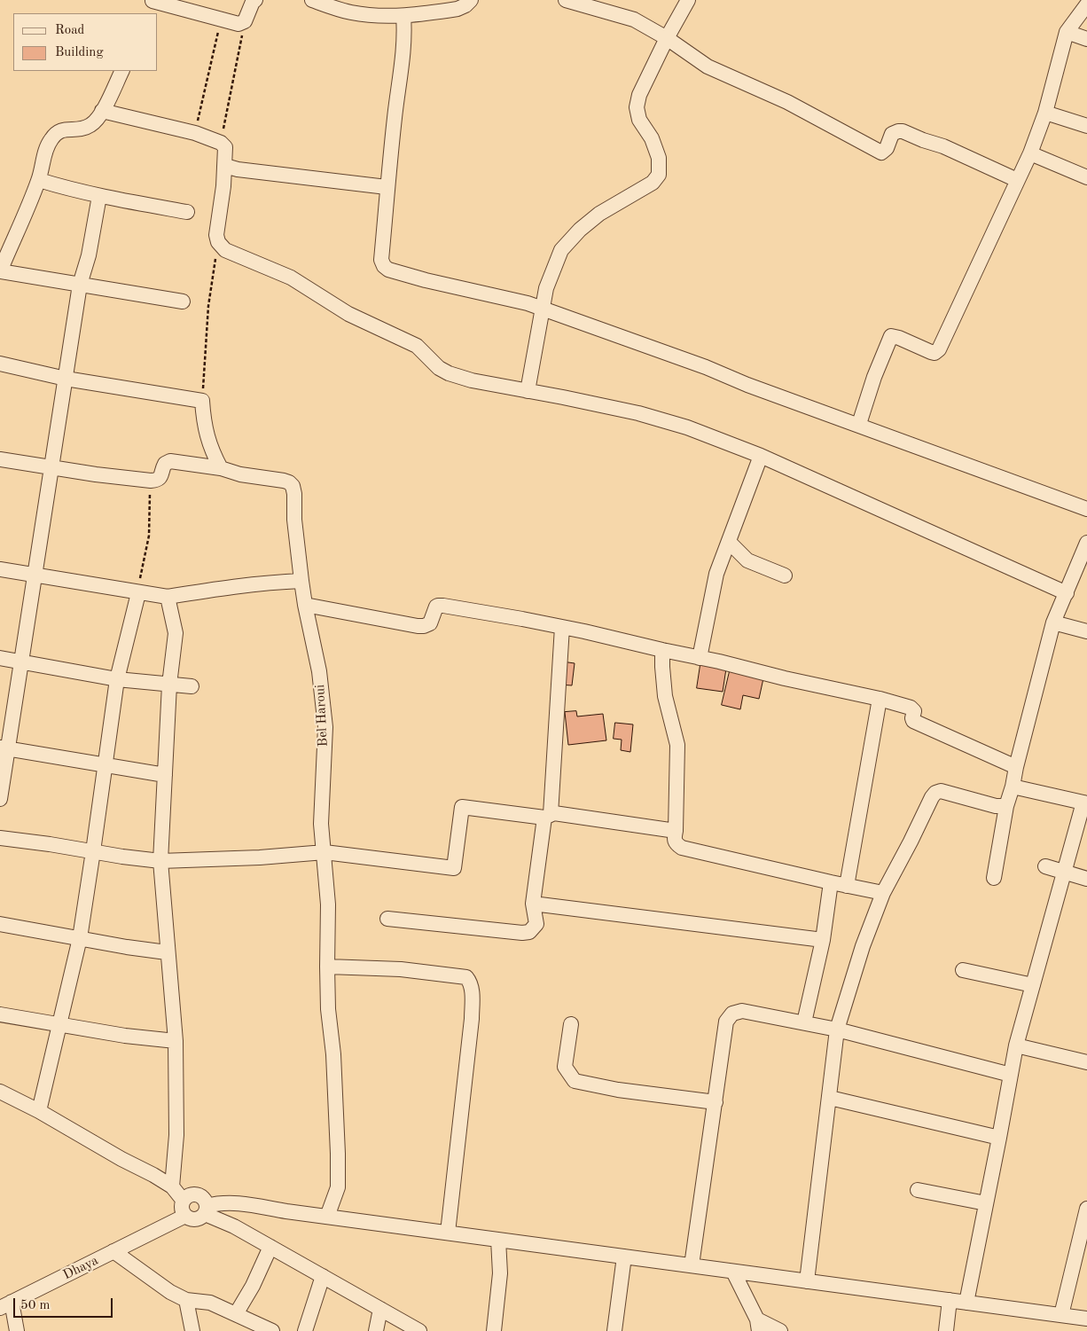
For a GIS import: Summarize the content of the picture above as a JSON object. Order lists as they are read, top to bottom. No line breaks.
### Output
{"streets":{"street":["Bel Haroui","Dhaya"]},"legend":["Road","Building"],"scale_bar":"50 m"}
